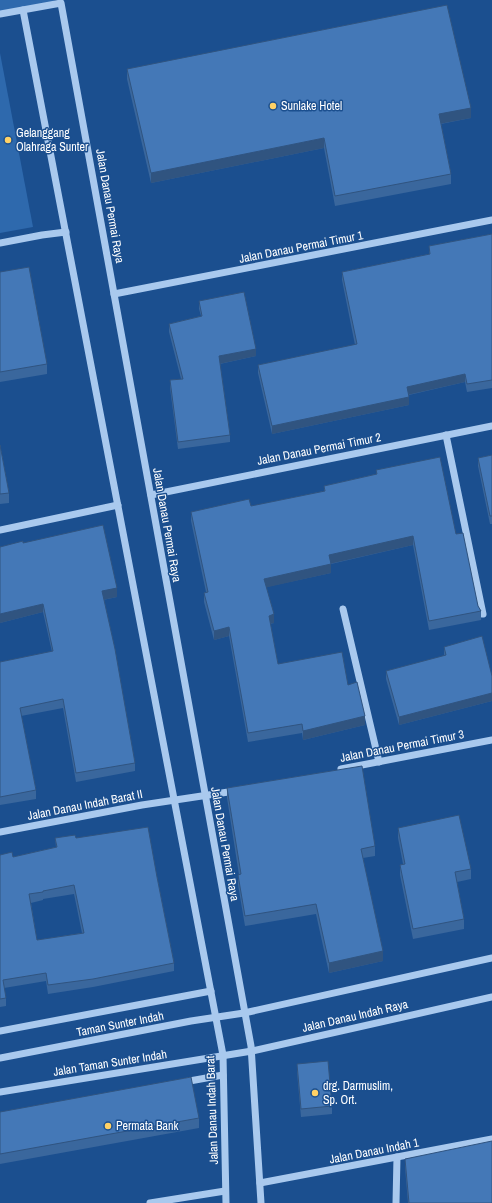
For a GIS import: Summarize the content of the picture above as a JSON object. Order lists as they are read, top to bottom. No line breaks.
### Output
{"streets":{"street":["Jalan Danau Permai Raya","Jalan Danau Permai Timur 1","Jalan Danau Permai Timur 2","Jalan Danau Permai Timur 3","Jalan Danau Indah Barat II","Jalan Danau Indah Raya","Taman Sunter Indah","Jalan Taman Sunter Indah","Jalan Danau Indah Barat","Jalan Danau Indah 1"]},"crossings":[["Jalan Danau Permai Raya","Jalan Danau Permai Timur 1"],["Jalan Danau Permai Raya","Jalan Danau Permai Timur 2"],["Jalan Danau Permai Raya","Jalan Danau Indah Raya"],["Jalan Danau Permai Raya","Taman Sunter Indah"],["Jalan Danau Indah Raya","Jalan Taman Sunter Indah"],["Jalan Danau Indah Raya","Jalan Danau Indah Barat"],["Taman Sunter Indah","Jalan Danau Indah Barat"],["Jalan Taman Sunter Indah","Jalan Danau Indah Barat"]],"places":["Sunlake Hotel","Gelanggang Olahraga Sunter","drg. Darmuslim, Sp. Ort.","Permata Bank"]}
